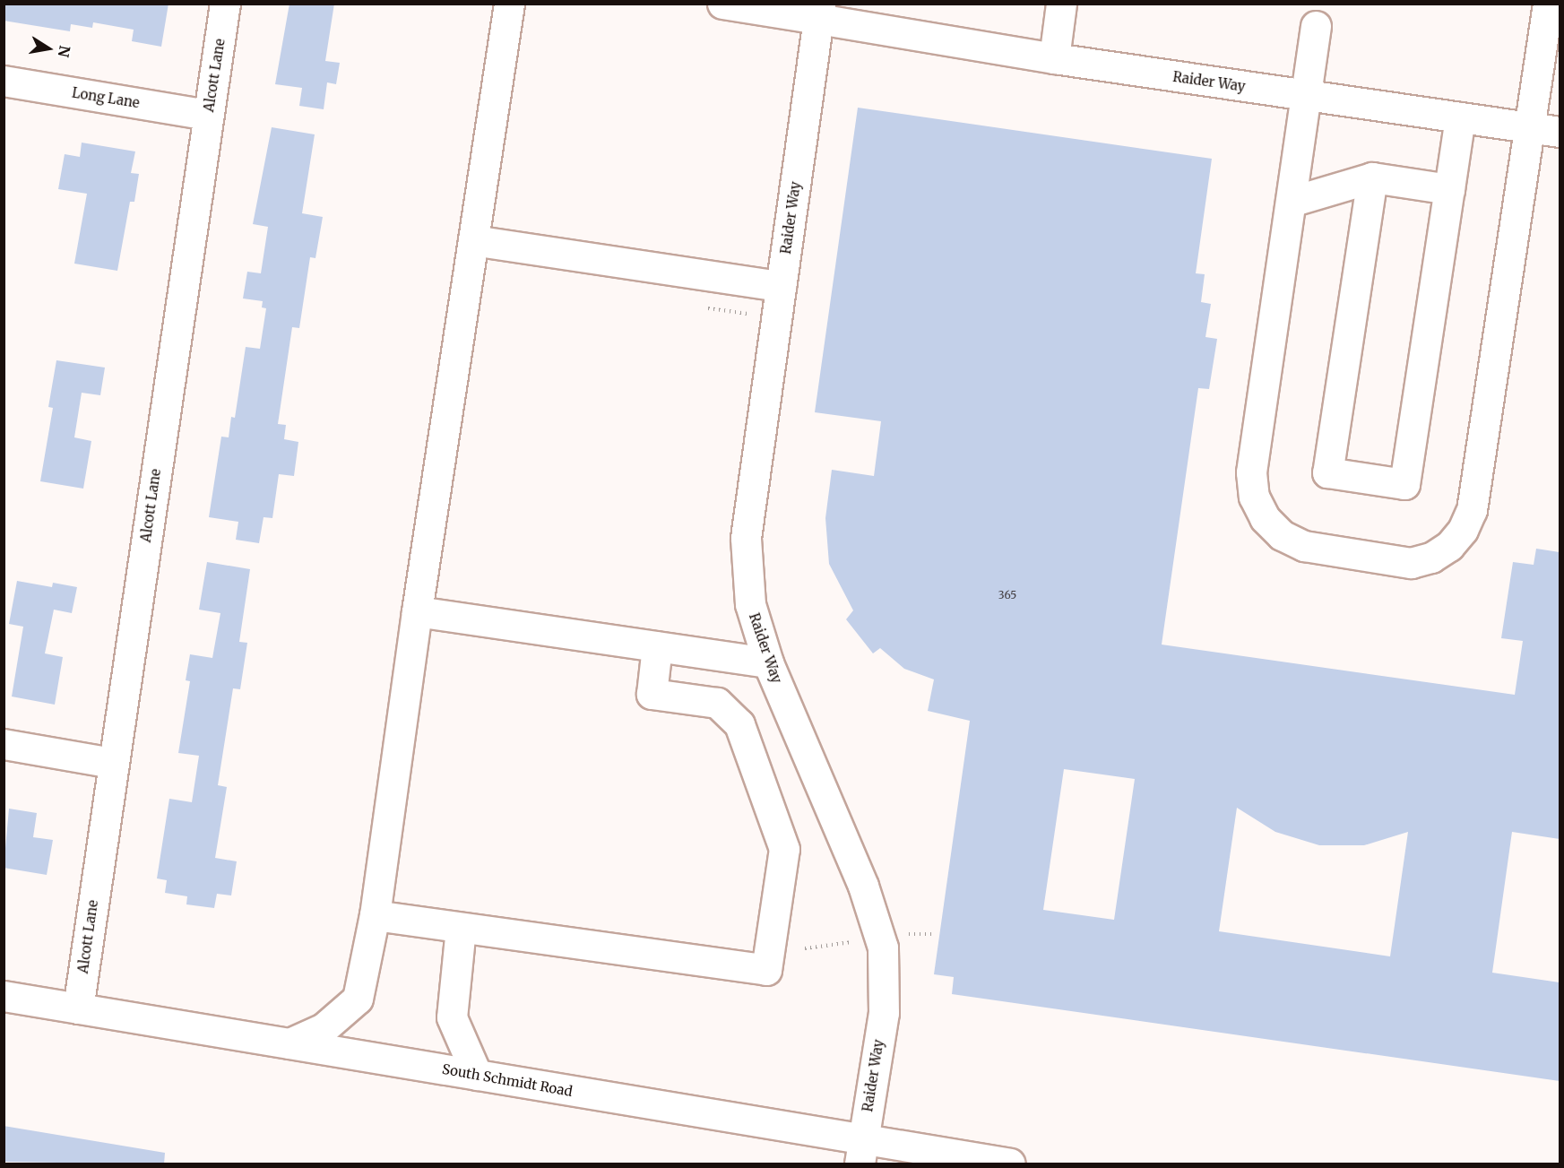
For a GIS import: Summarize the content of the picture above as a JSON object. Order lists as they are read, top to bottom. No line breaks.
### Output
{"streets":{"street":["Alcott Lane","Raider Way","Long Lane","South Schmidt Road"]},"crossings":[["Alcott Lane","Long Lane"],["Alcott Lane","South Schmidt Road"],["Raider Way","South Schmidt Road"]],"house_numbers":["365"],"north":"right"}
